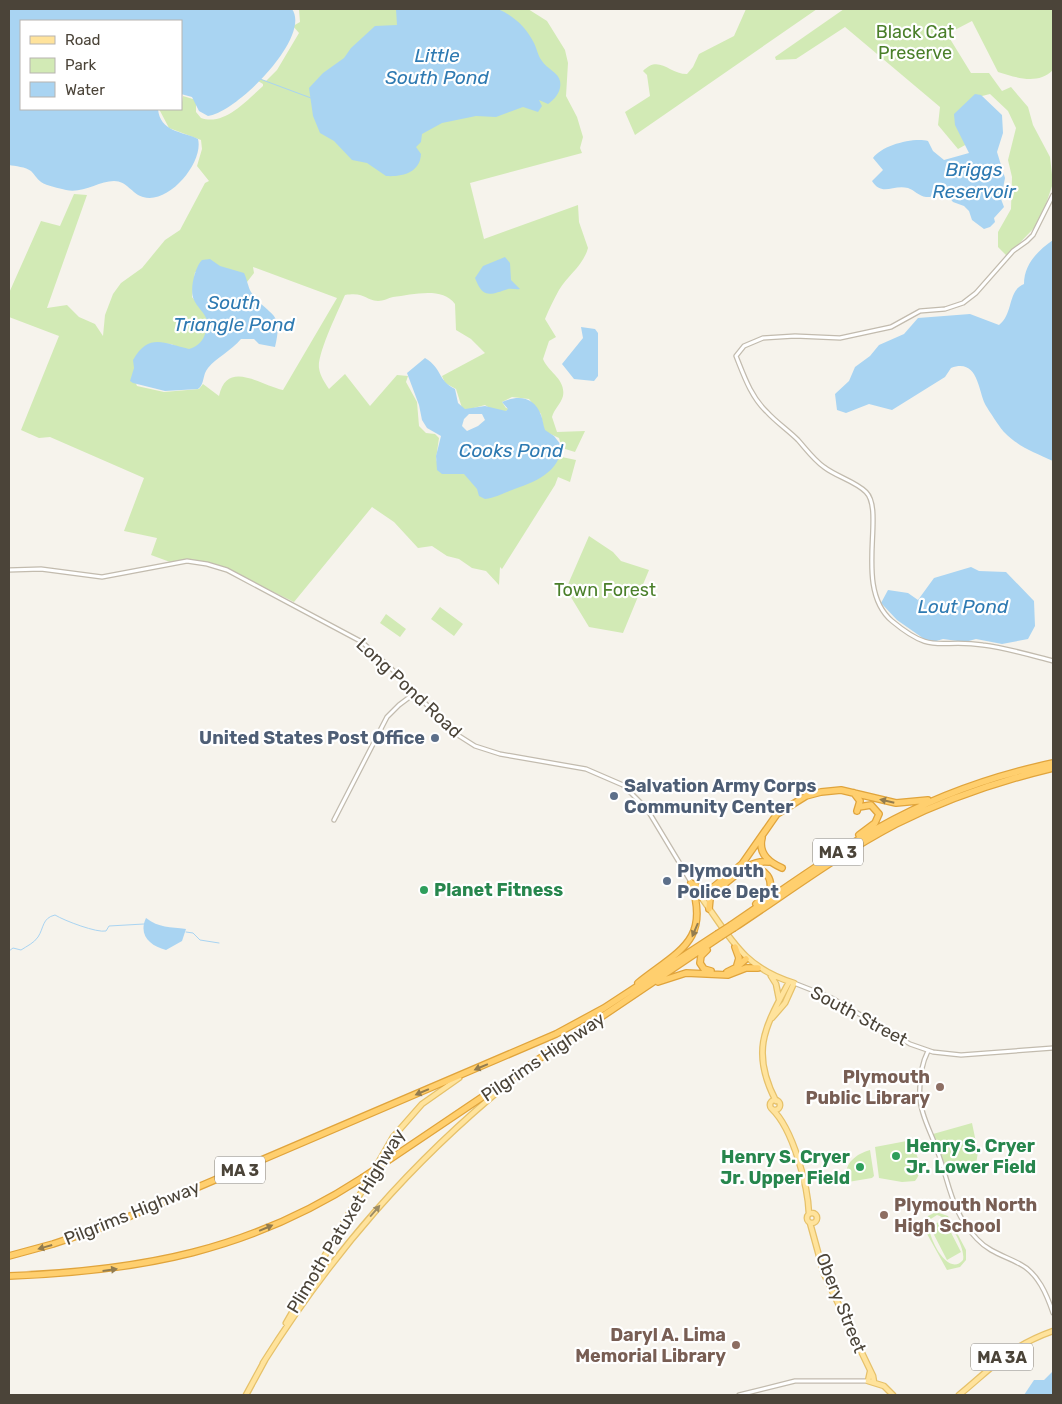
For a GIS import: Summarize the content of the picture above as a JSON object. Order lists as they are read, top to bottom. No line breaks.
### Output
{"streets":{"highway":["MA 3","Pilgrims Highway"],"main road":["South Street","Plimoth Patuxet Highway","Obery Street","MA 3A"],"street":["Long Pond Road"]},"crossings":[["Long Pond Road","South Street"],["South Street","Obery Street"],["Pilgrims Highway","Plimoth Patuxet Highway"]],"water":["Little South Pond","Briggs Reservoir","South Triangle Pond","Cooks Pond","Lout Pond"],"parks":["Black Cat Preserve","Town Forest"],"places":["United States Post Office","Salvation Army Corps Community Center","Plymouth Police Dept","Planet Fitness","Plymouth Public Library","Henry S. Cryer Jr. Lower Field","Henry S. Cryer Jr. Upper Field","Plymouth North High School","Daryl A. Lima Memorial Library"],"legend":["Road","Park","Water"]}
